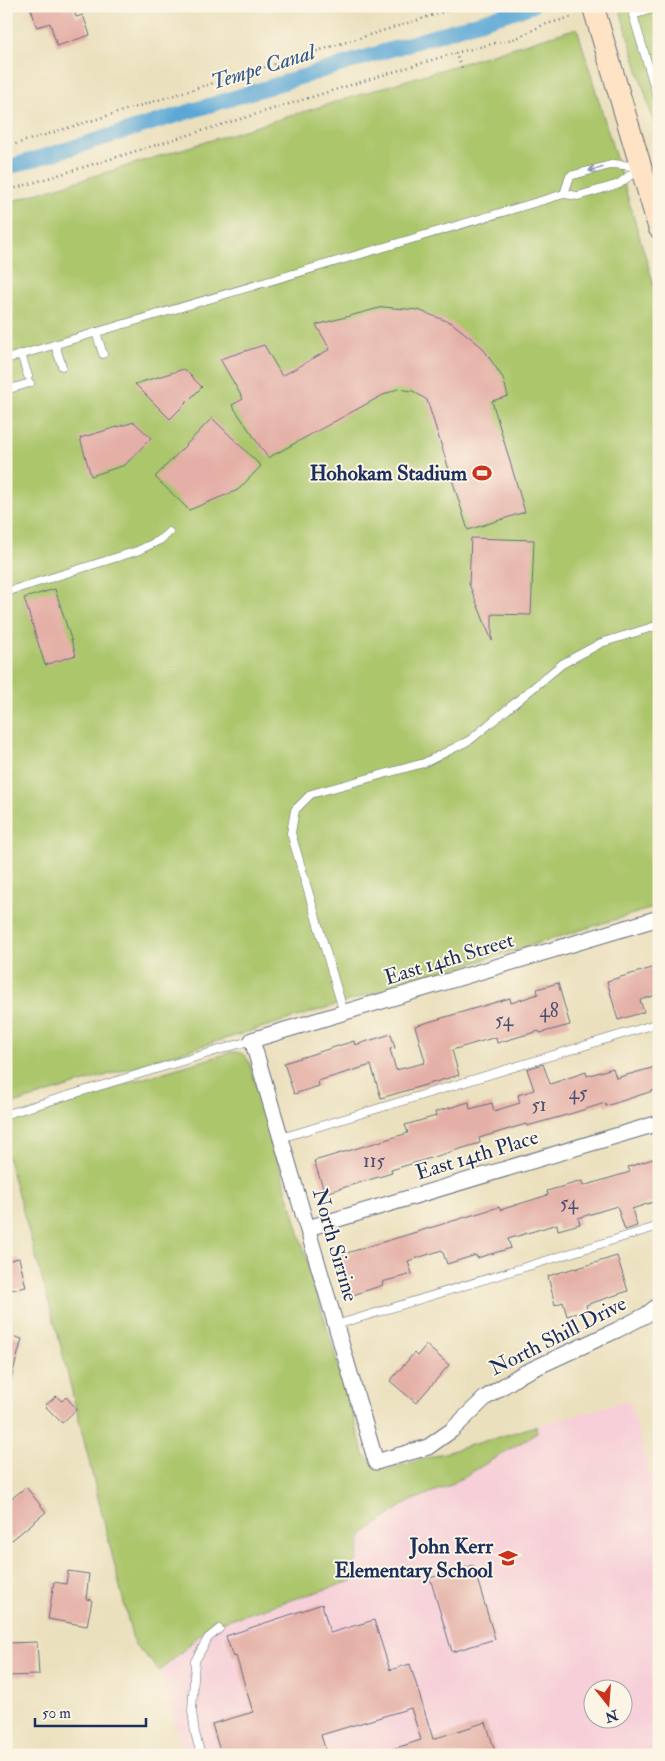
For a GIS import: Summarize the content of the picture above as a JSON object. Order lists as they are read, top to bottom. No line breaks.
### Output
{"streets":{"street":["East 14th Street","East 14th Place","North Sirrine","North Shill Drive"]},"crossings":[["East 14th Street","North Sirrine"],["East 14th Place","North Sirrine"],["North Sirrine","North Shill Drive"]],"water":["Tempe Canal"],"places":{"sports":["Hohokam Stadium"],"school or university":["John Kerr Elementary School"]},"house_numbers":["48","54","45","51","115","54"],"scale_bar":"50 m","north":"bottom"}
